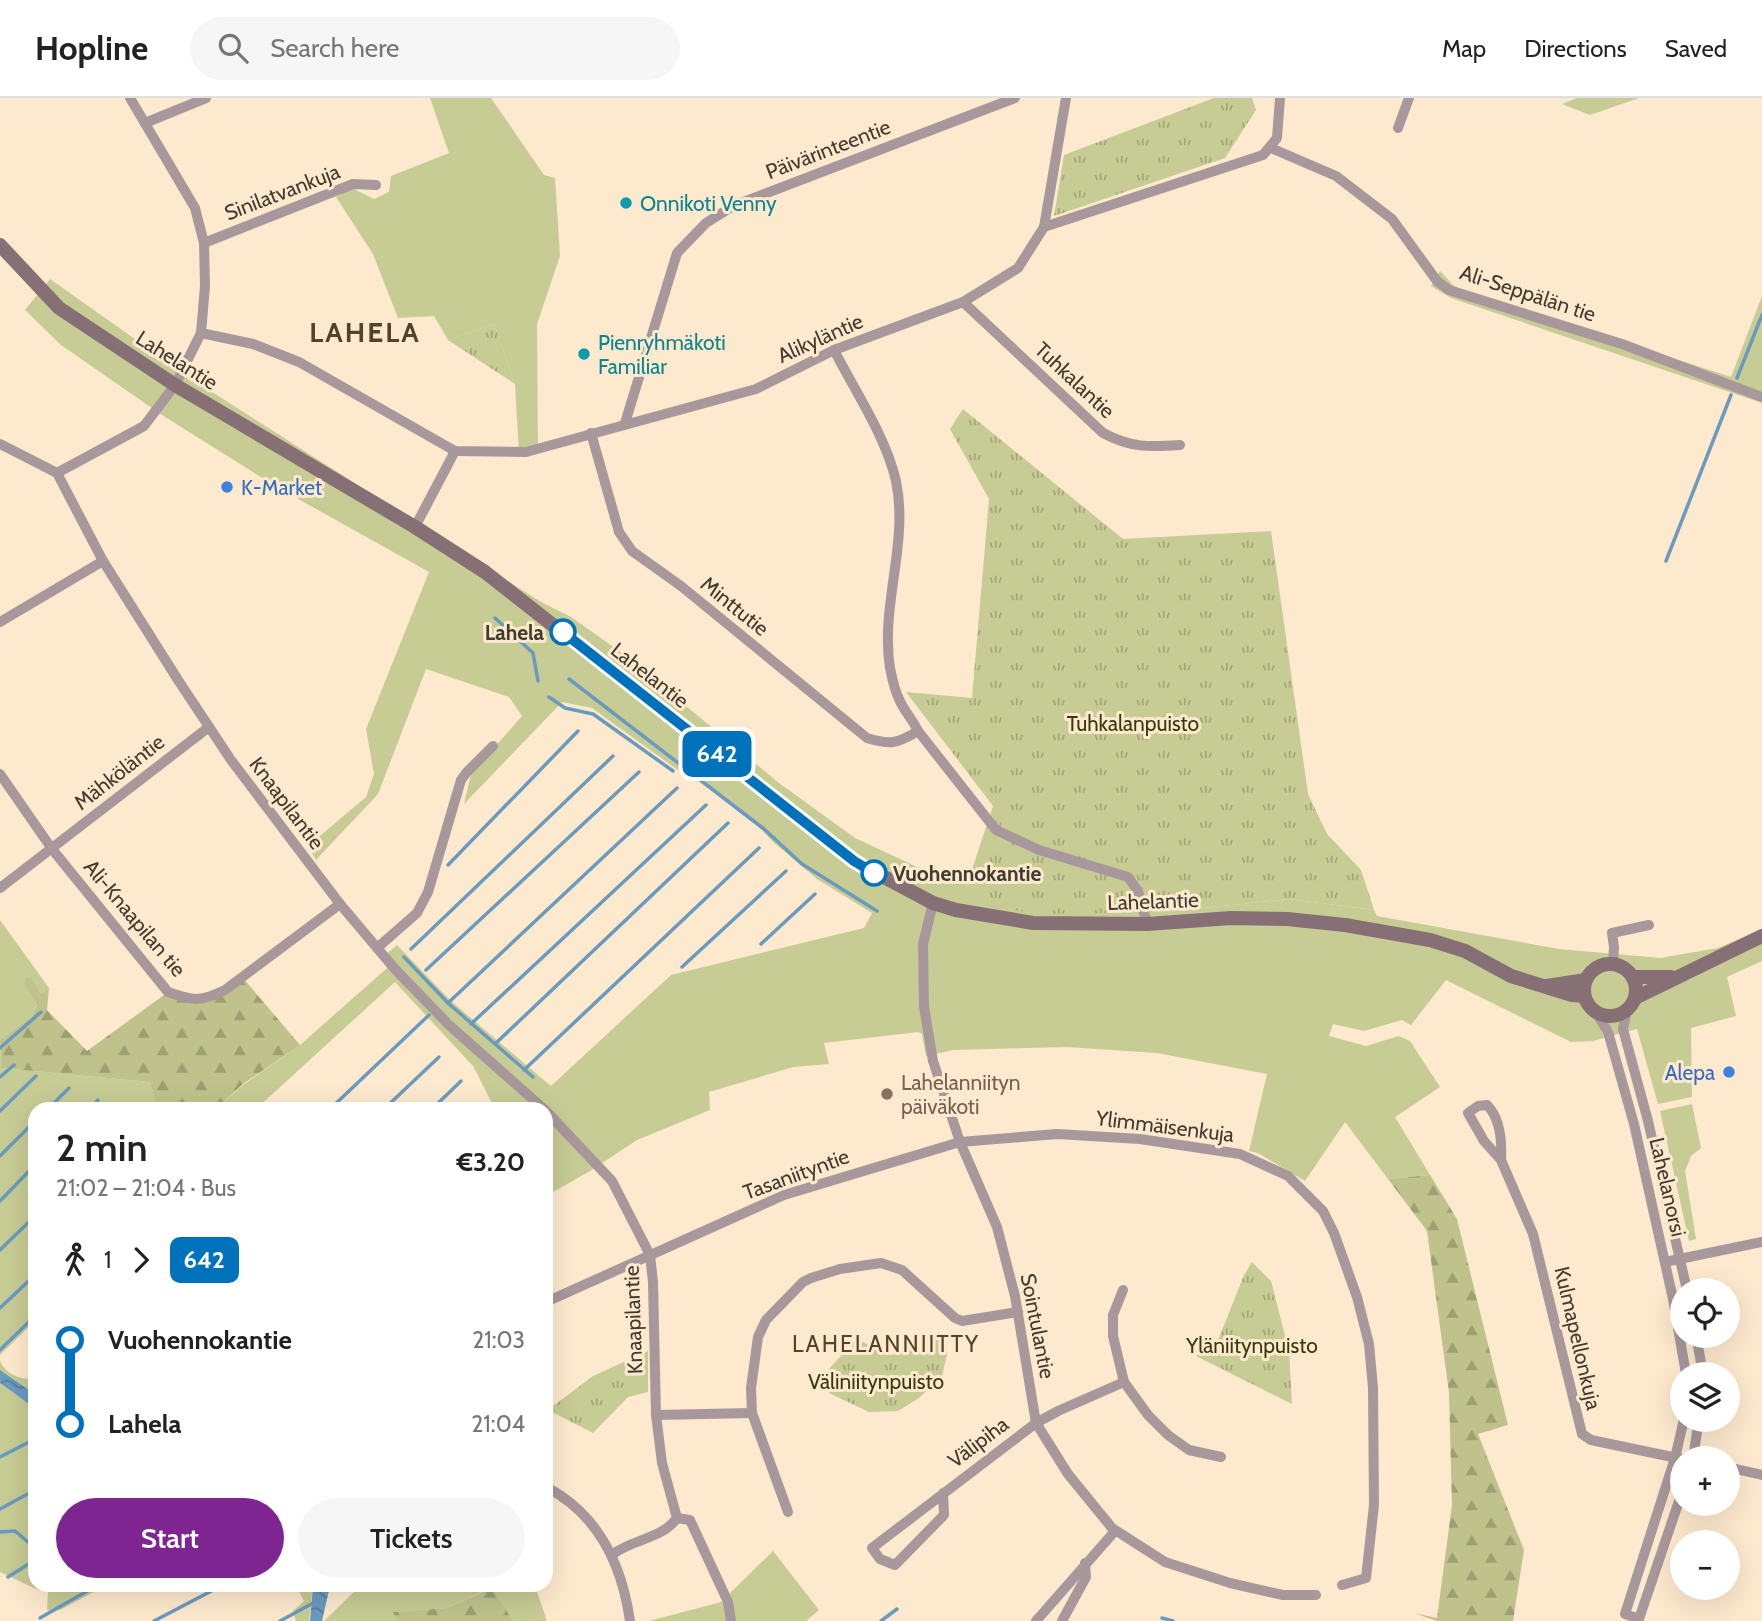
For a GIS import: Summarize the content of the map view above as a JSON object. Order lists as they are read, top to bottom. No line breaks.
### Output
{"streets":{"main road":["Lahelantie"],"street":["Päivärinteentie","Sinilatvankuja","Ali-Seppälän tie","Alikyläntie","Tuhkalantie","Minttutie","Mähköläntie","Knaapilantie","Ali-Knaapilan tie","Ylimmäisenkuja","Tasaniityntie","Lahelanorsi","Sointulantie","Kulmapellonkuja","Välipiha"]},"crossings":[["Päivärinteentie","Alikyläntie"],["Alikyläntie","Tuhkalantie"],["Alikyläntie","Minttutie"],["Lahelantie","Lahelanorsi"],["Lahelantie","Sointulantie"],["Mähköläntie","Knaapilantie"],["Mähköläntie","Ali-Knaapilan tie"],["Knaapilantie","Ali-Knaapilan tie"],["Knaapilantie","Tasaniityntie"],["Ylimmäisenkuja","Tasaniityntie"],["Ylimmäisenkuja","Sointulantie"],["Tasaniityntie","Sointulantie"],["Sointulantie","Välipiha"]],"districts":["LAHELA","LAHELANNIITTY"],"parks":["Tuhkalanpuisto","Yläniitynpuisto","Väliniitynpuisto"],"places":["Onnikoti Venny","Pienryhmäkoti Familiar","K-Market","Lahela","Vuohennokantie","Alepa","Lahelanniityn päiväkoti"],"lines":["bus line 642"],"page":{"header":"Hopline","search":"Search here","nav":["Map","Directions","Saved"],"on_map":"642","heading":["2 min","21:02 – 21:04 · Bus","€3.20"],"legs":["1","642"],"map_buttons":["+","−"],"list":[{"name":"Vuohennokantie","value":"21:03"},{"name":"Lahela","value":"21:04"}],"buttons":["Start","Tickets"]}}
